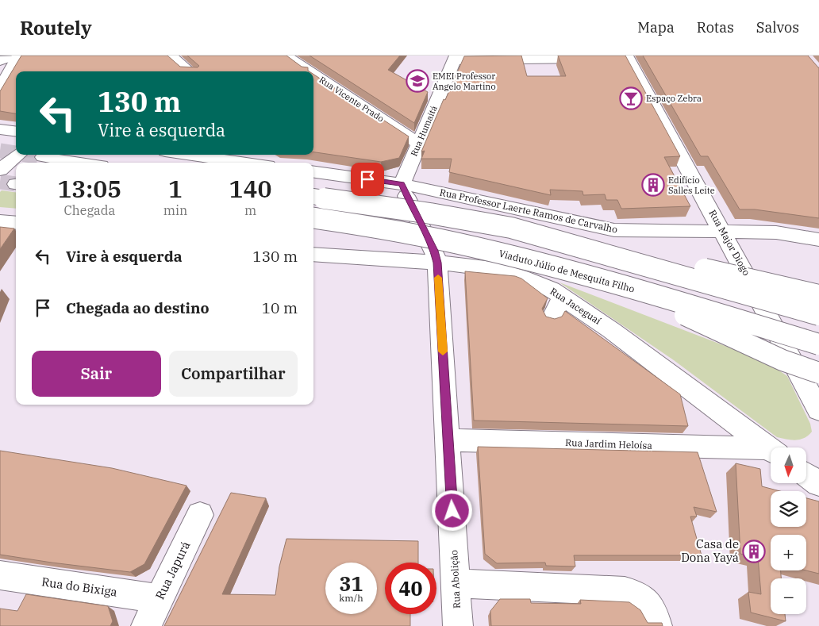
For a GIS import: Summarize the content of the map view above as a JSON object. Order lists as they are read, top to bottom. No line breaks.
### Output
{"streets":{"main road":["Rua Vicente Prado","Rua Humaitá","Rua Professor Laerte Ramos de Carvalho","Rua Major Diogo","Viaduto Júlio de Mesquita Filho","Rua Jaceguaí","Rua Jardim Heloísa","Rua Japurá","Rua Abolição","Rua do Bixiga"]},"crossings":[["Rua Vicente Prado","Rua Humaitá"],["Rua Humaitá","Rua Professor Laerte Ramos de Carvalho"],["Rua Humaitá","Rua Abolição"],["Rua Professor Laerte Ramos de Carvalho","Rua Major Diogo"],["Rua Professor Laerte Ramos de Carvalho","Rua Abolição"],["Rua Jaceguaí","Rua Abolição"],["Rua Jardim Heloísa","Rua Abolição"],["Rua Japurá","Rua do Bixiga"]],"places":{"school or university":["EMEI Professor Angelo Martino"],"bar":["Espaço Zebra"],"building":["Edifício Salles Leite","Casa de Dona Yayá"]},"north":"bottom","page":{"header":"Routely","nav":["Mapa","Rotas","Salvos"],"turn":["130 m","Vire à esquerda"],"eta":["13:05","Chegada","1","min","140","m"],"list":[{"name":"Vire à esquerda","value":"130 m"},{"name":"Chegada ao destino","value":"10 m"}],"buttons":["Sair","Compartilhar"],"map_buttons":["+","−"],"speed":"31 km/h","limit":"40"}}
